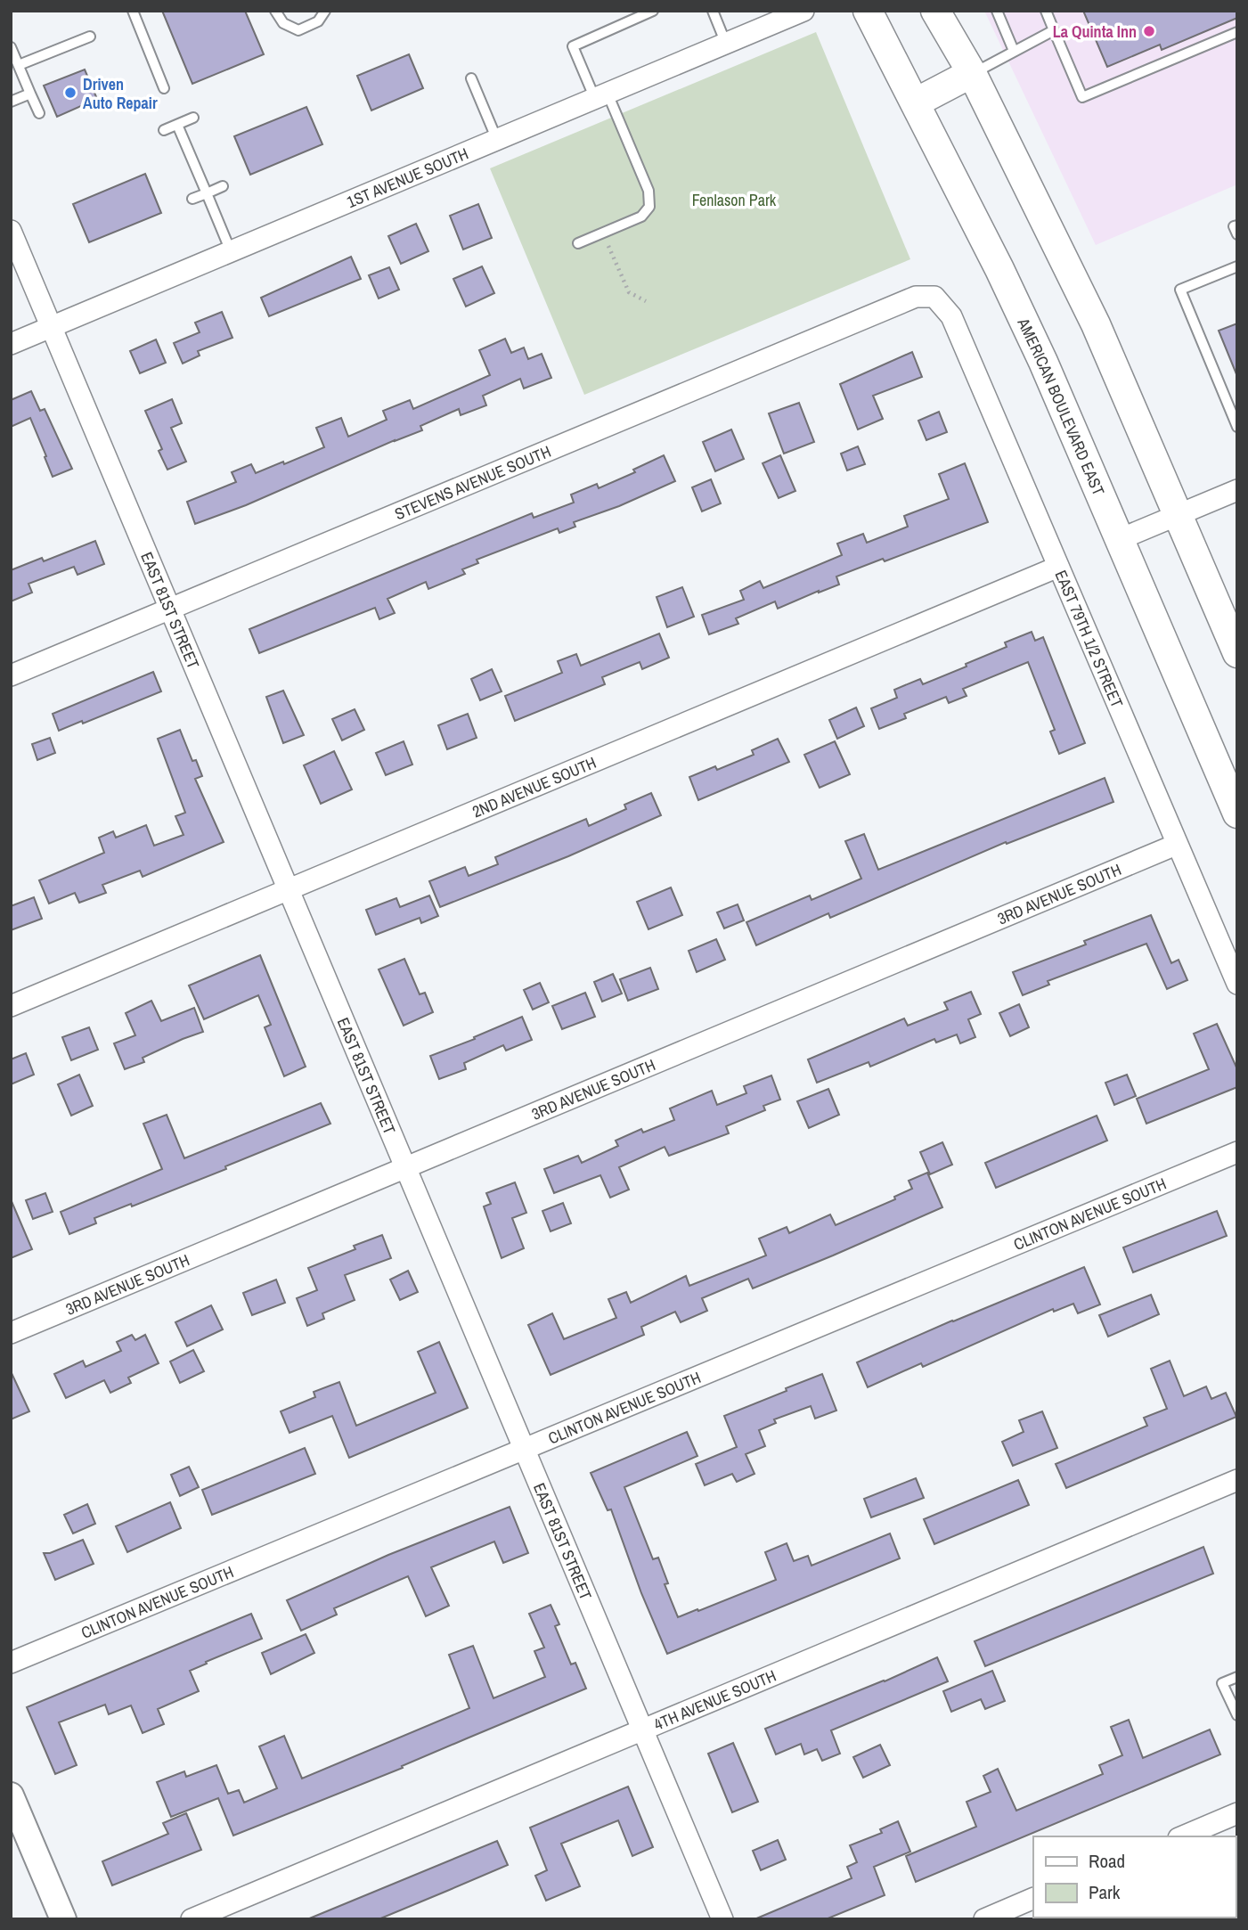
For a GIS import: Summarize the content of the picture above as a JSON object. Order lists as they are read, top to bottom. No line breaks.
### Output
{"streets":{"main road":["AMERICAN BOULEVARD EAST"],"street":["1ST AVENUE SOUTH","STEVENS AVENUE SOUTH","EAST 81ST STREET","EAST 79TH 1/2 STREET","2ND AVENUE SOUTH","3RD AVENUE SOUTH","CLINTON AVENUE SOUTH","4TH AVENUE SOUTH"]},"crossings":[["1ST AVENUE SOUTH","EAST 81ST STREET"],["STEVENS AVENUE SOUTH","EAST 81ST STREET"],["STEVENS AVENUE SOUTH","EAST 79TH 1/2 STREET"],["EAST 81ST STREET","2ND AVENUE SOUTH"],["EAST 81ST STREET","3RD AVENUE SOUTH"],["EAST 81ST STREET","CLINTON AVENUE SOUTH"],["EAST 81ST STREET","4TH AVENUE SOUTH"],["EAST 79TH 1/2 STREET","2ND AVENUE SOUTH"],["EAST 79TH 1/2 STREET","3RD AVENUE SOUTH"]],"parks":["Fenlason Park"],"places":["La Quinta Inn","Driven Auto Repair"],"legend":["Road","Park"]}
